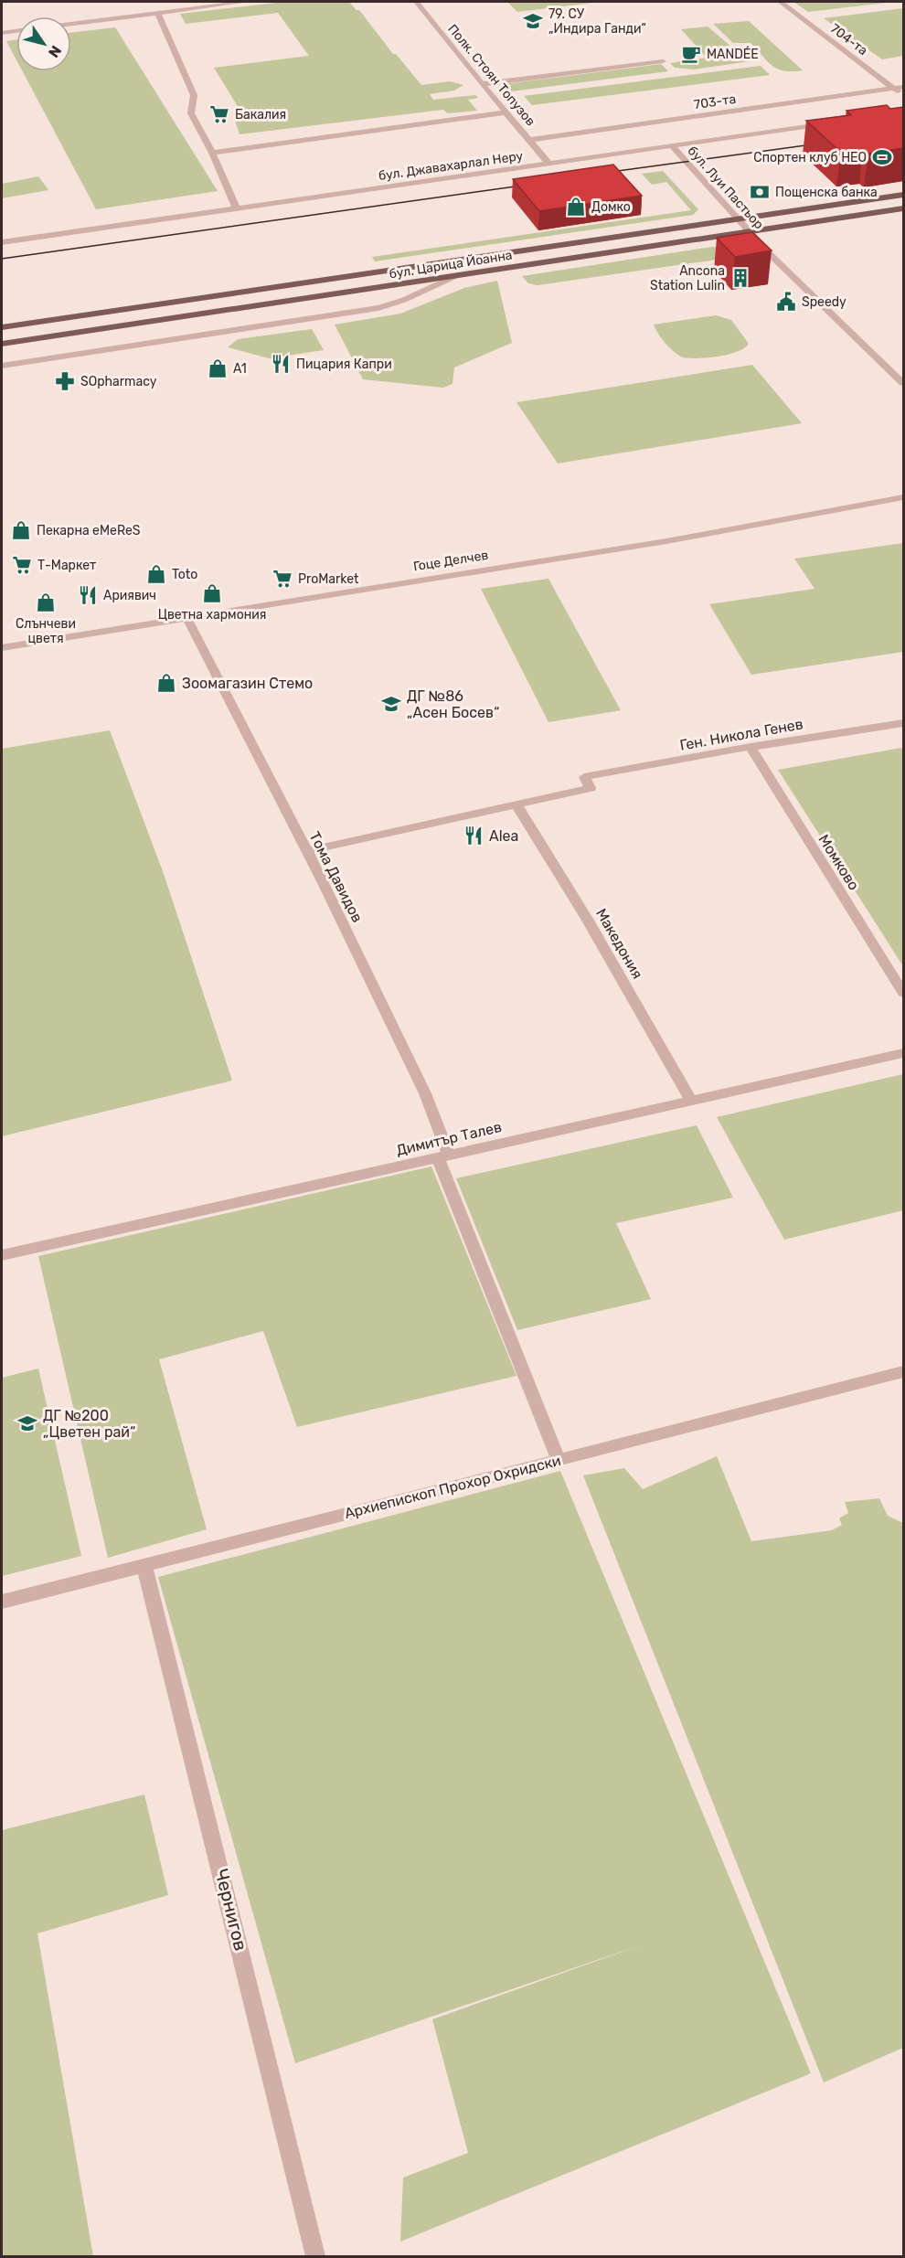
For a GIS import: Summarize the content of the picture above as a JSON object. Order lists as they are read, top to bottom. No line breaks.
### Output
{"streets":{"main road":["бул. Царица Йоанна"],"street":["704-та","Полк. Стоян Топузов","703-та","бул. Джавахарлал Неру","бул. Луи Пастьор","Гоце Делчев","Ген. Никола Генев","Момково","Тома Давидов","Македония","Димитър Талев","Архиепископ Прохор Охридски","Чернигов"]},"crossings":[["704-та","703-та"],["Полк. Стоян Топузов","703-та"],["Полк. Стоян Топузов","бул. Джавахарлал Неру"],["бул. Джавахарлал Неру","бул. Луи Пастьор"],["бул. Луи Пастьор","бул. Царица Йоанна"],["Гоце Делчев","Тома Давидов"],["Ген. Никола Генев","Момково"],["Ген. Никола Генев","Тома Давидов"],["Ген. Никола Генев","Македония"],["Тома Давидов","Димитър Талев"],["Тома Давидов","Архиепископ Прохор Охридски"],["Македония","Димитър Талев"],["Архиепископ Прохор Охридски","Чернигов"]],"places":{"school or university":["79. СУ „Индира Ганди“","ДГ №86 „Асен Босев“","ДГ №200 „Цветен рай“"],"cafe":["MANDÉE"],"supermarket":["Бакалия","Т-Маркет","ProMarket"],"sports":["Спортен клуб НЕО"],"bank":["Пощенска банка"],"shop":["Домко","A1","Пекарна eMeReS","Toto","Цветна хармония","Слънчеви цветя","Зоомагазин Стемо"],"building":["Ancona Station Lulin"],"public building":["Speedy"],"restaurant":["Пицария Капри","Ариявич","Alea"],"pharmacy":["SOpharmacy"]},"north":"bottom right"}
